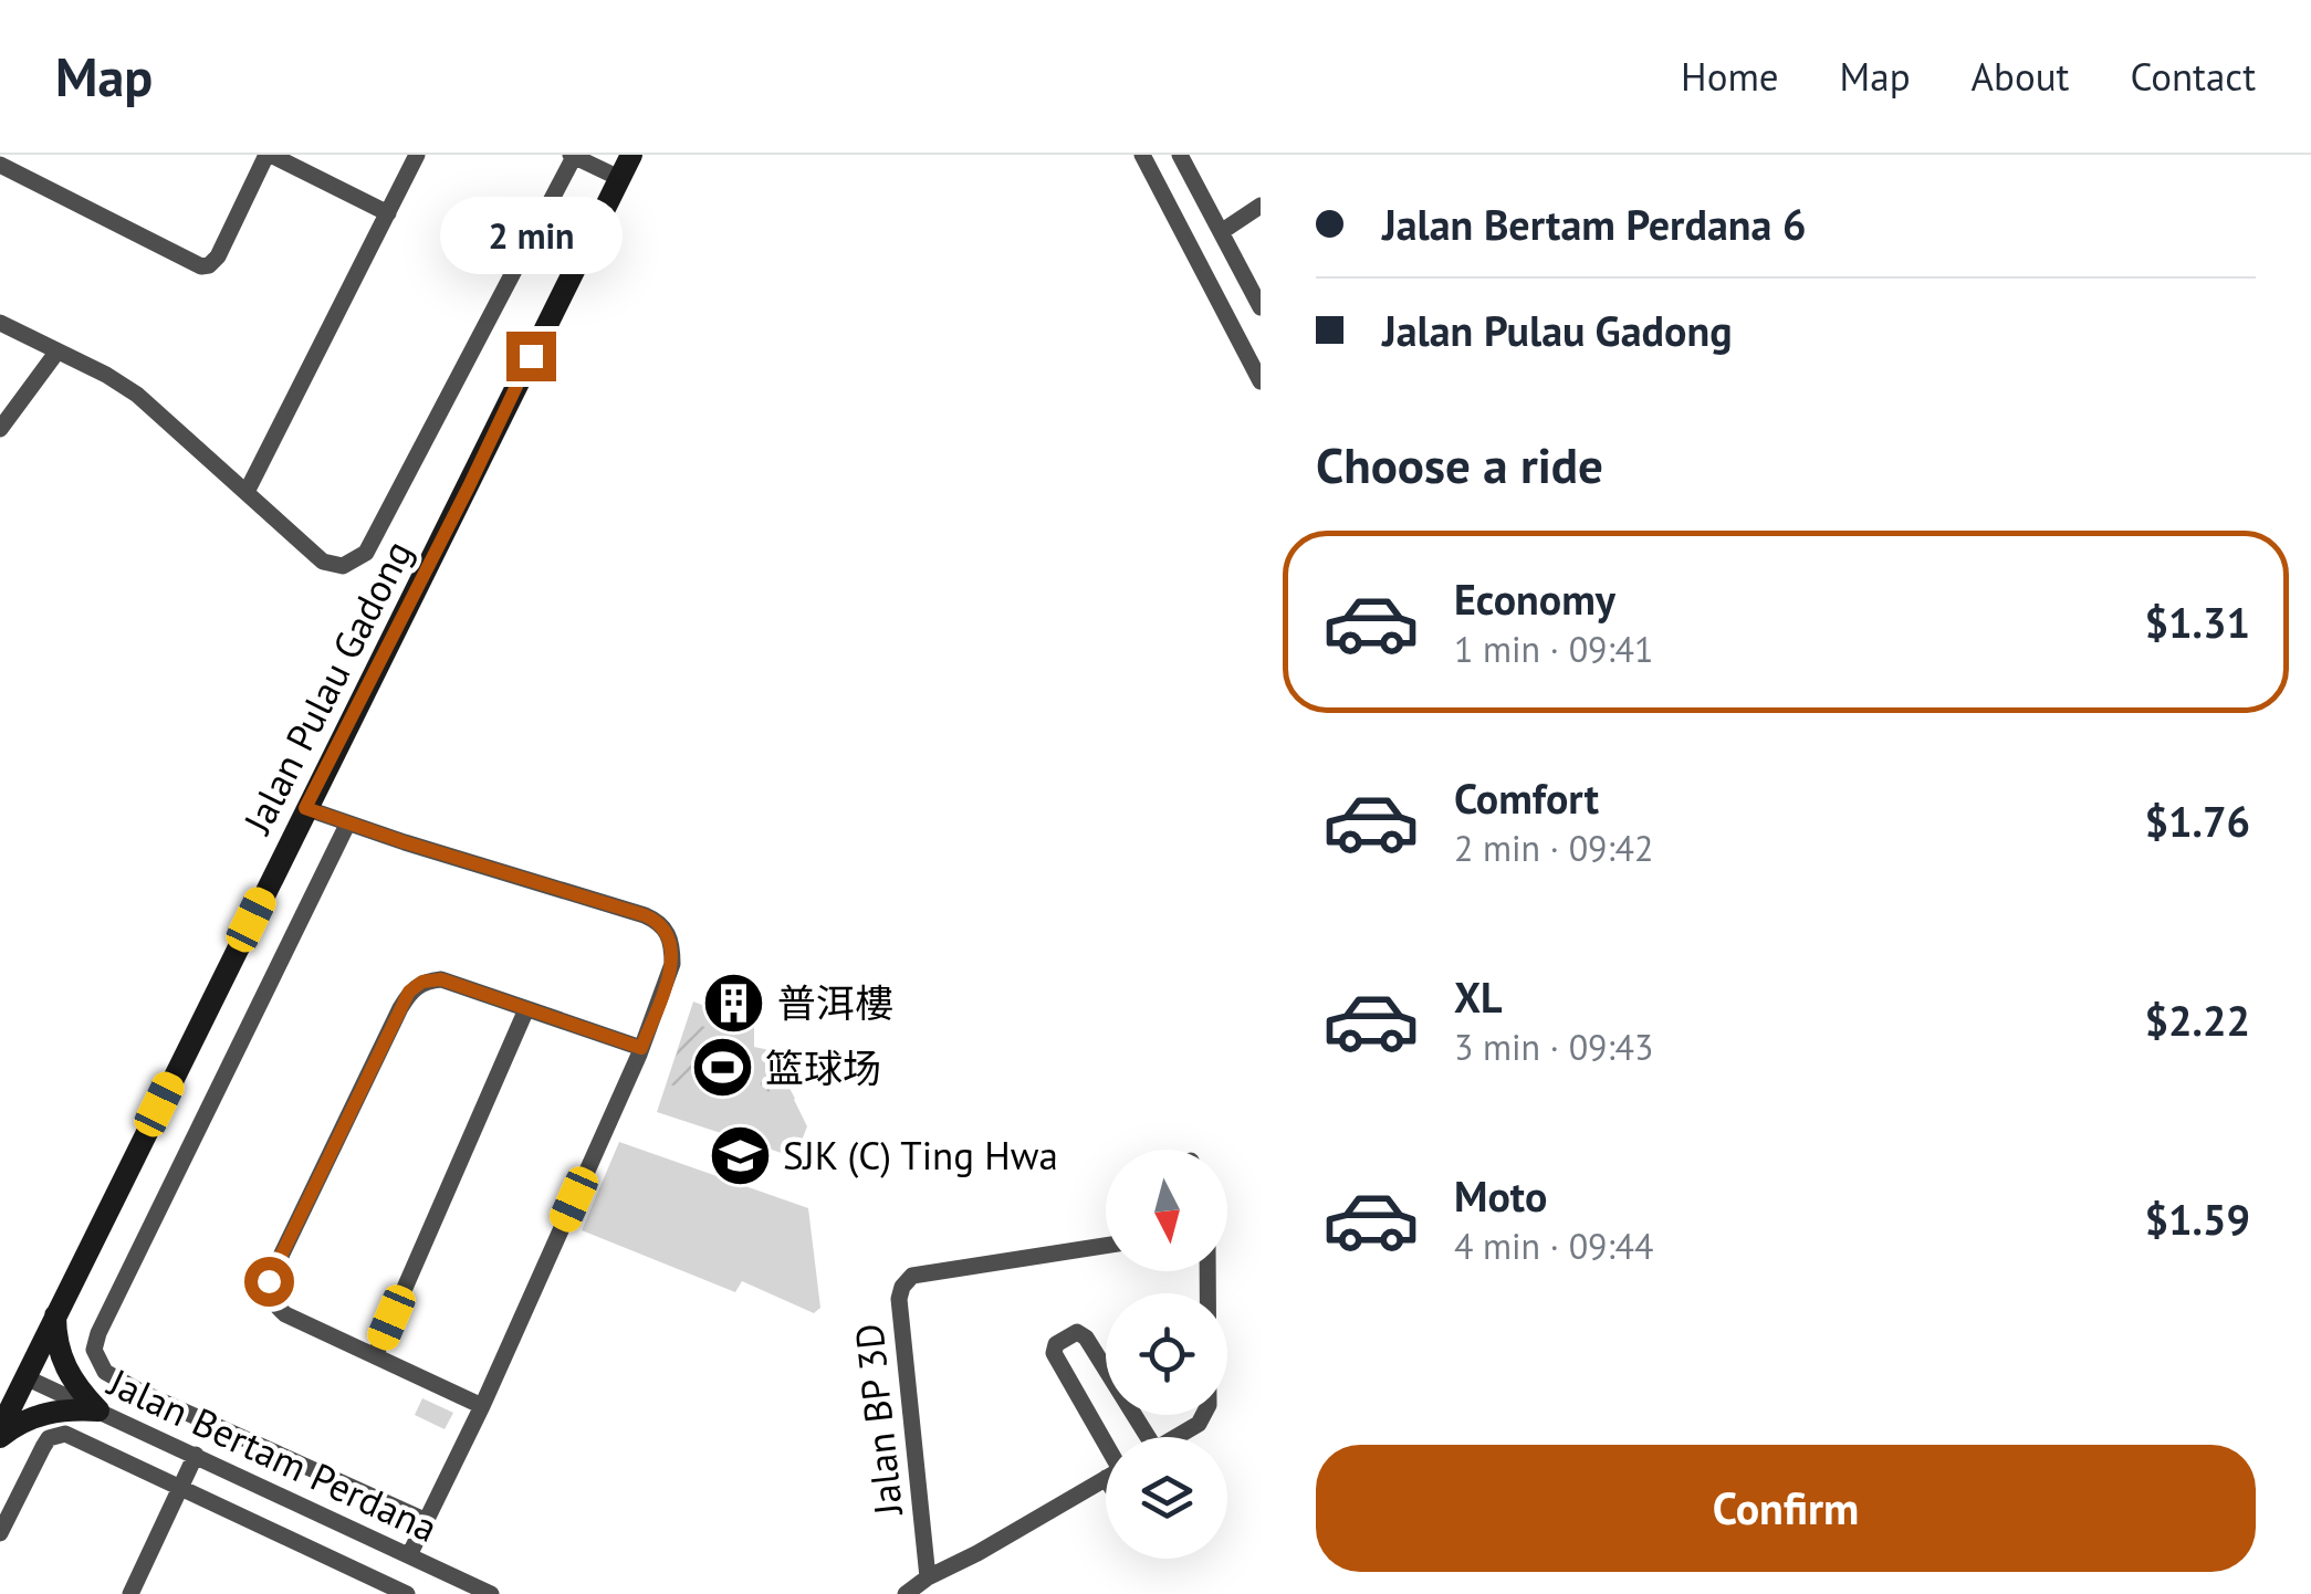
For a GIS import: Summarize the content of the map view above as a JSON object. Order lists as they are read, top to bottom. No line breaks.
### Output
{"streets":{"main road":["Jalan Pulau Gadong"],"street":["Jalan BP 3D","Jalan Bertam Perdana"]},"crossings":[["Jalan Pulau Gadong","Jalan Bertam Perdana"]],"places":{"building":["普洱樓"],"sports":["篮球场"],"school or university":["SJK (C) Ting Hwa"]},"north":"bottom","page":{"header":"Map","nav":["Home","Map","About","Contact"],"banner":["Jalan Bertam Perdana 6","Jalan Pulau Gadong"],"bubble":"2 min","heading":"Choose a ride","list":[{"name":"Economy","note":"1 min · 09:41","value":"$1.31"},{"name":"Comfort","note":"2 min · 09:42","value":"$1.76"},{"name":"XL","note":"3 min · 09:43","value":"$2.22"},{"name":"Moto","note":"4 min · 09:44","value":"$1.59"}],"buttons":"Confirm"}}
